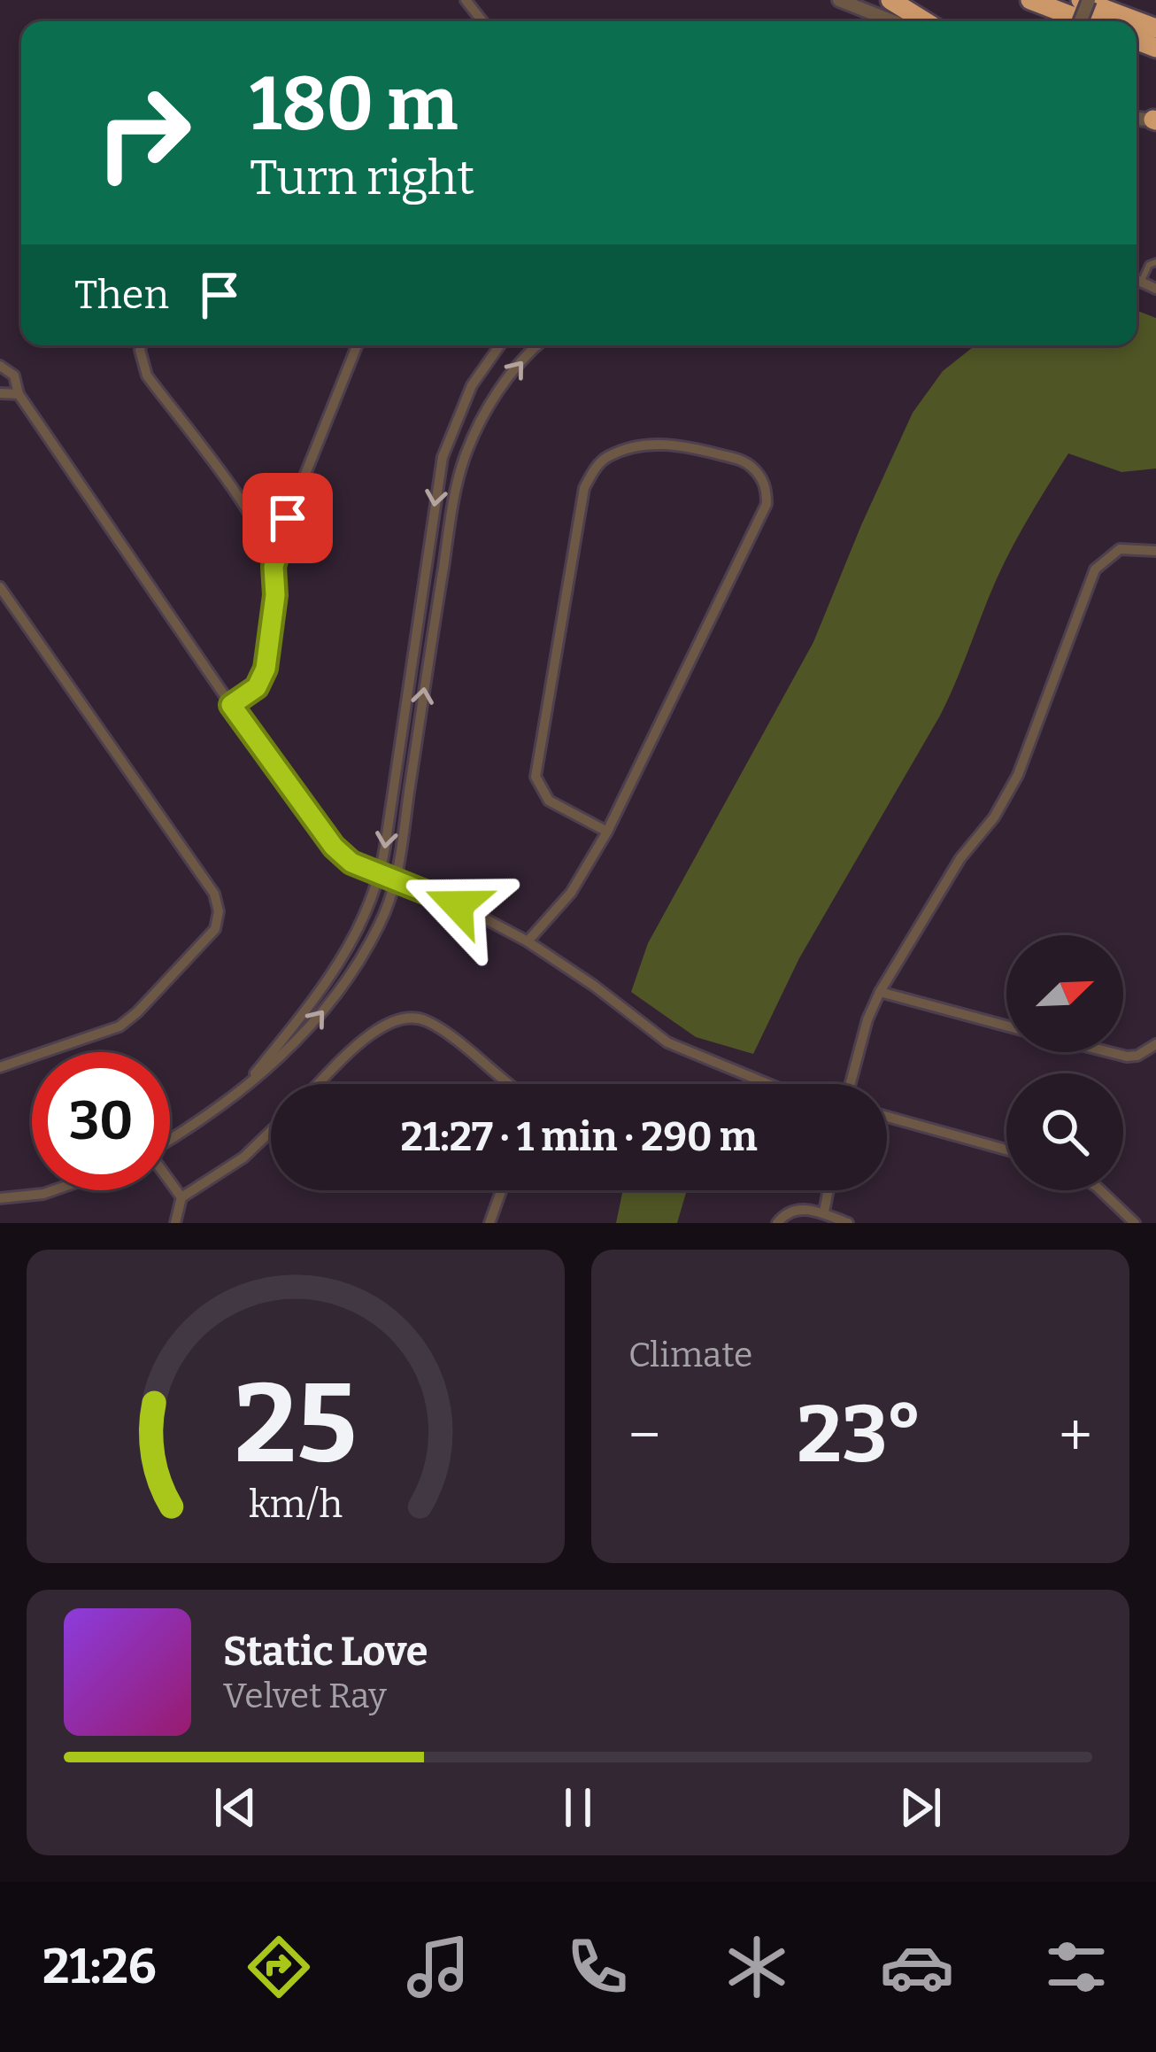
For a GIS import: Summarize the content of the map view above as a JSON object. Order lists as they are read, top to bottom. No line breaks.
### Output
{"north":"top right","page":{"turn":["180 m","Turn right"],"then":"Then","limit":"30","trip":"21:27 · 1 min · 290 m","tile":"Climate","heat":["−","23°","+"],"song":["Static Love","Velvet Ray"],"tabs":"21:26","gauge":["25","km/h"]}}
